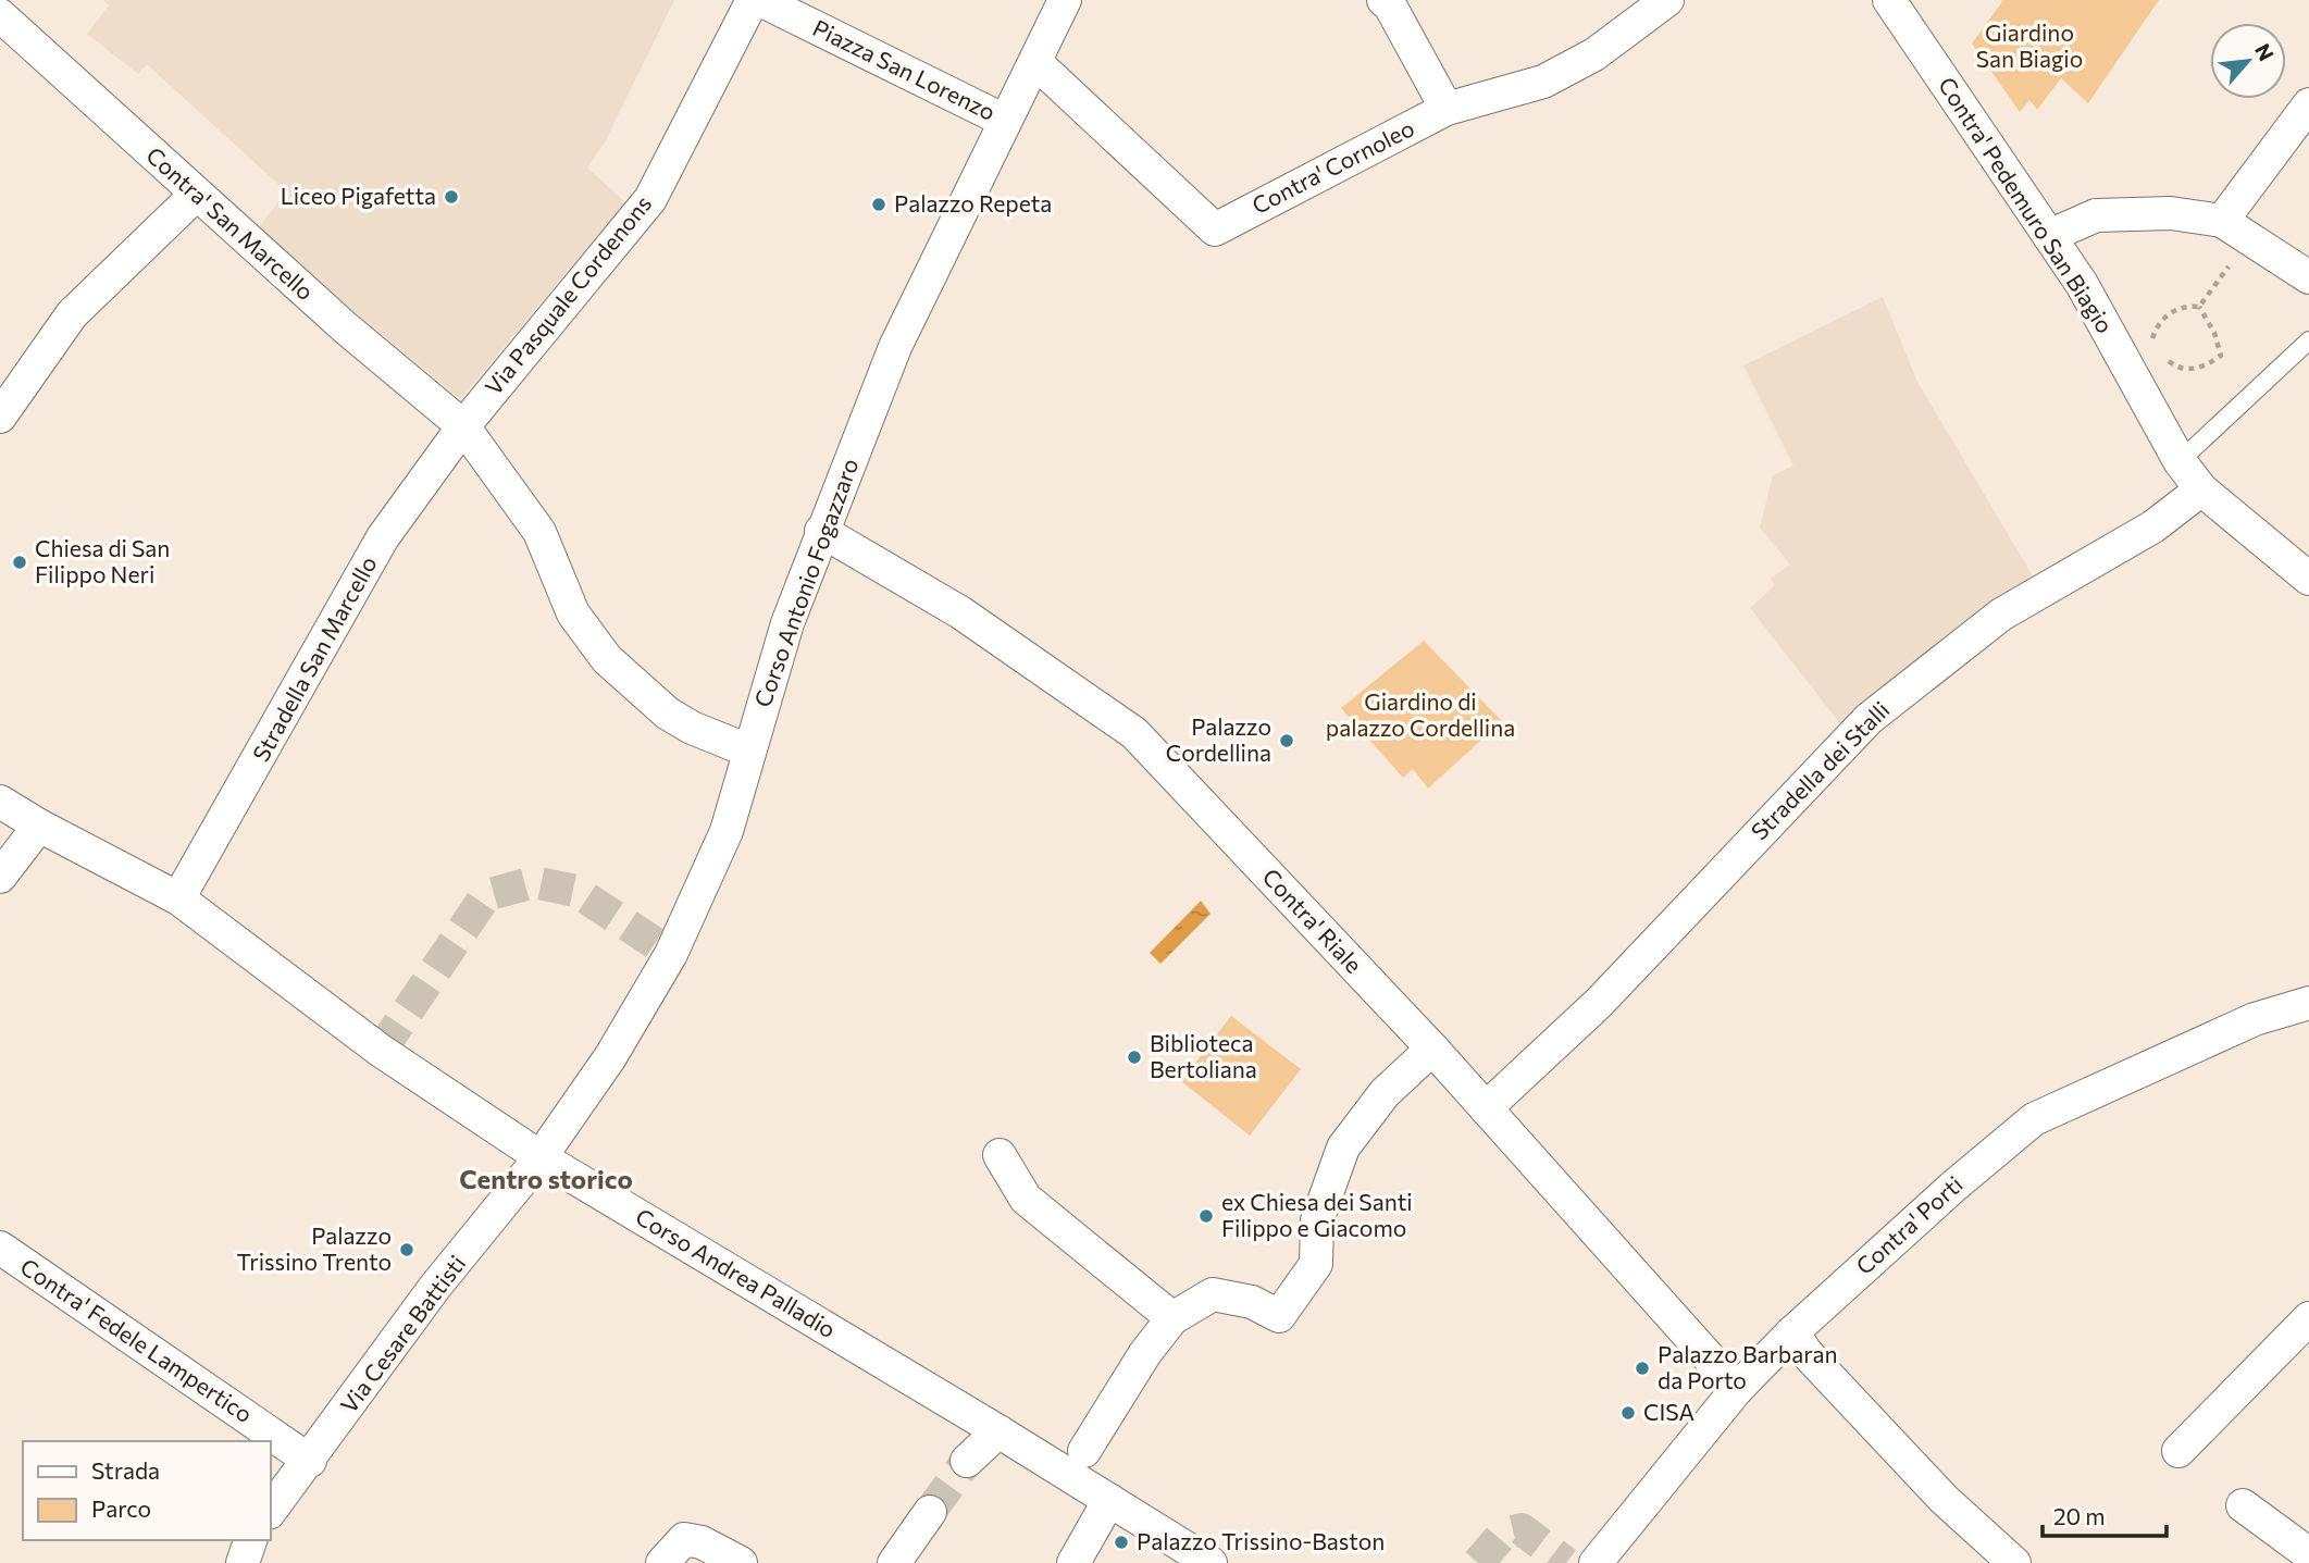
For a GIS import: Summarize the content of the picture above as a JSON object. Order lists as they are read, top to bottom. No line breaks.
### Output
{"streets":{"street":["Piazza San Lorenzo","Contra' Cornoleo","Contra' Pedemuro San Biagio","Contra' San Marcello","Via Pasquale Cordenons","Corso Antonio Fogazzaro","Stradella San Marcello","Stradella dei Stalli","Contra' Riale","Contra' Porti","Corso Andrea Palladio","Via Cesare Battisti","Contra' Fedele Lampertico"]},"crossings":[["Piazza San Lorenzo","Corso Antonio Fogazzaro"],["Contra' Cornoleo","Corso Antonio Fogazzaro"],["Contra' Pedemuro San Biagio","Stradella dei Stalli"],["Contra' San Marcello","Via Pasquale Cordenons"],["Contra' San Marcello","Corso Antonio Fogazzaro"],["Contra' San Marcello","Stradella San Marcello"],["Via Pasquale Cordenons","Stradella San Marcello"],["Corso Antonio Fogazzaro","Contra' Riale"],["Corso Antonio Fogazzaro","Corso Andrea Palladio"],["Corso Antonio Fogazzaro","Via Cesare Battisti"],["Stradella San Marcello","Corso Andrea Palladio"],["Stradella dei Stalli","Contra' Riale"],["Contra' Riale","Contra' Porti"],["Corso Andrea Palladio","Via Cesare Battisti"],["Via Cesare Battisti","Contra' Fedele Lampertico"]],"districts":["Centro storico"],"parks":["Giardino San Biagio","Giardino di palazzo Cordellina"],"places":["Liceo Pigafetta","Palazzo Repeta","Chiesa di San Filippo Neri","Palazzo Cordellina","Biblioteca Bertoliana","ex Chiesa dei Santi Filippo e Giacomo","Palazzo Trissino Trento","Palazzo Barbaran da Porto","CISA","Palazzo Trissino-Baston"],"legend":["Strada","Parco"],"scale_bar":"20 m","north":"top right"}
